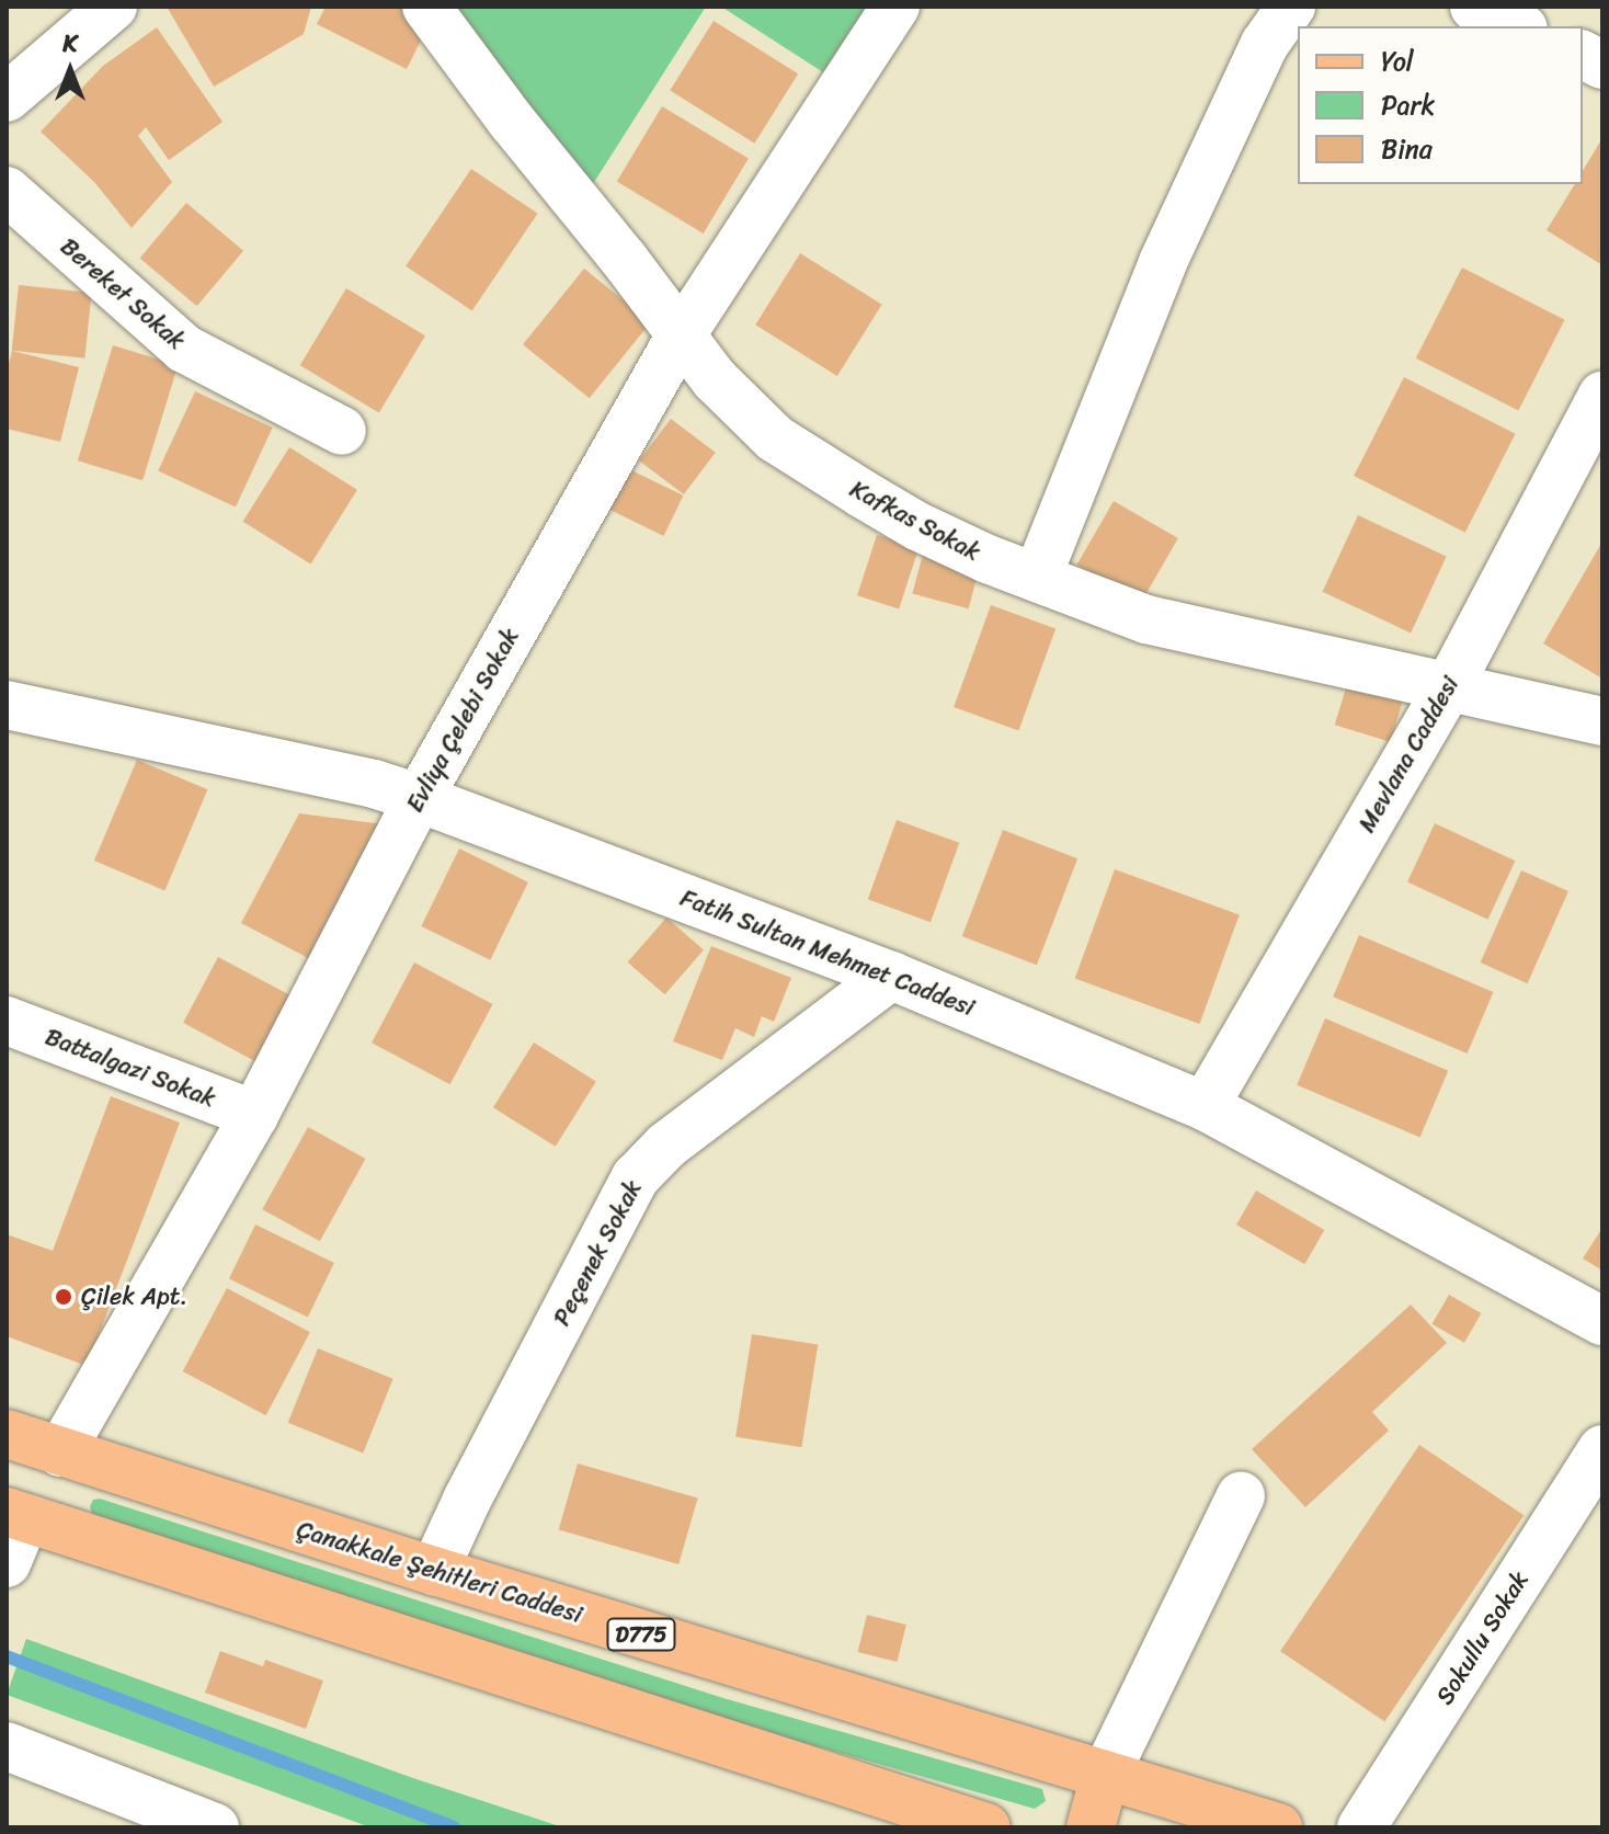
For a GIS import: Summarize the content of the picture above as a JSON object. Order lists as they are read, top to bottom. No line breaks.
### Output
{"streets":{"main road":["Çanakkale Şehitleri Caddesi","D775"],"street":["Bereket Sokak","Kafkas Sokak","Evliya Çelebi Sokak","Mevlana Caddesi","Fatih Sultan Mehmet Caddesi","Battalgazi Sokak","Peçenek Sokak","Sokullu Sokak"]},"crossings":[["Kafkas Sokak","Evliya Çelebi Sokak"],["Kafkas Sokak","Mevlana Caddesi"],["Evliya Çelebi Sokak","Fatih Sultan Mehmet Caddesi"],["Evliya Çelebi Sokak","Battalgazi Sokak"],["Evliya Çelebi Sokak","Çanakkale Şehitleri Caddesi"],["Mevlana Caddesi","Fatih Sultan Mehmet Caddesi"],["Fatih Sultan Mehmet Caddesi","Peçenek Sokak"],["Peçenek Sokak","Çanakkale Şehitleri Caddesi"]],"places":["Çilek Apt."],"legend":["Yol","Park","Bina"],"north":"top"}
